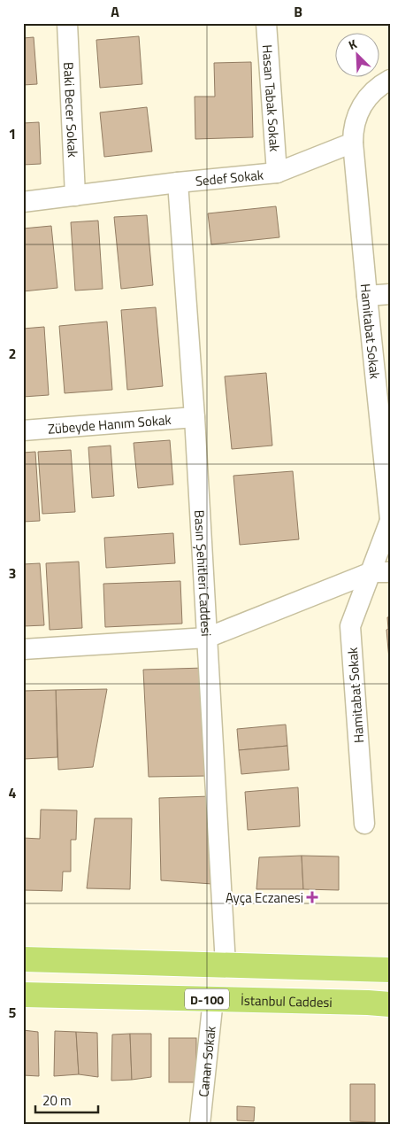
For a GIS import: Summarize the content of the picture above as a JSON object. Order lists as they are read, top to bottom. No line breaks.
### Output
{"streets":{"highway":["D-100","İstanbul Caddesi"],"street":["Hasan Tabak Sokak","Baki Becer Sokak","Sedef Sokak","Hamitabat Sokak","Zübeyde Hanım Sokak","Basın Şehitleri Caddesi","Canan Sokak"]},"crossings":[["Hasan Tabak Sokak","Sedef Sokak"],["Baki Becer Sokak","Sedef Sokak"],["Sedef Sokak","Hamitabat Sokak"],["Sedef Sokak","Basın Şehitleri Caddesi"],["Zübeyde Hanım Sokak","Basın Şehitleri Caddesi"],["İstanbul Caddesi","Canan Sokak"]],"places":{"health":["Ayça Eczanesi"]},"scale_bar":"20 m","north":"top left","grid":{"columns":["A","B"],"rows":["1","2","3","4","5"]}}
